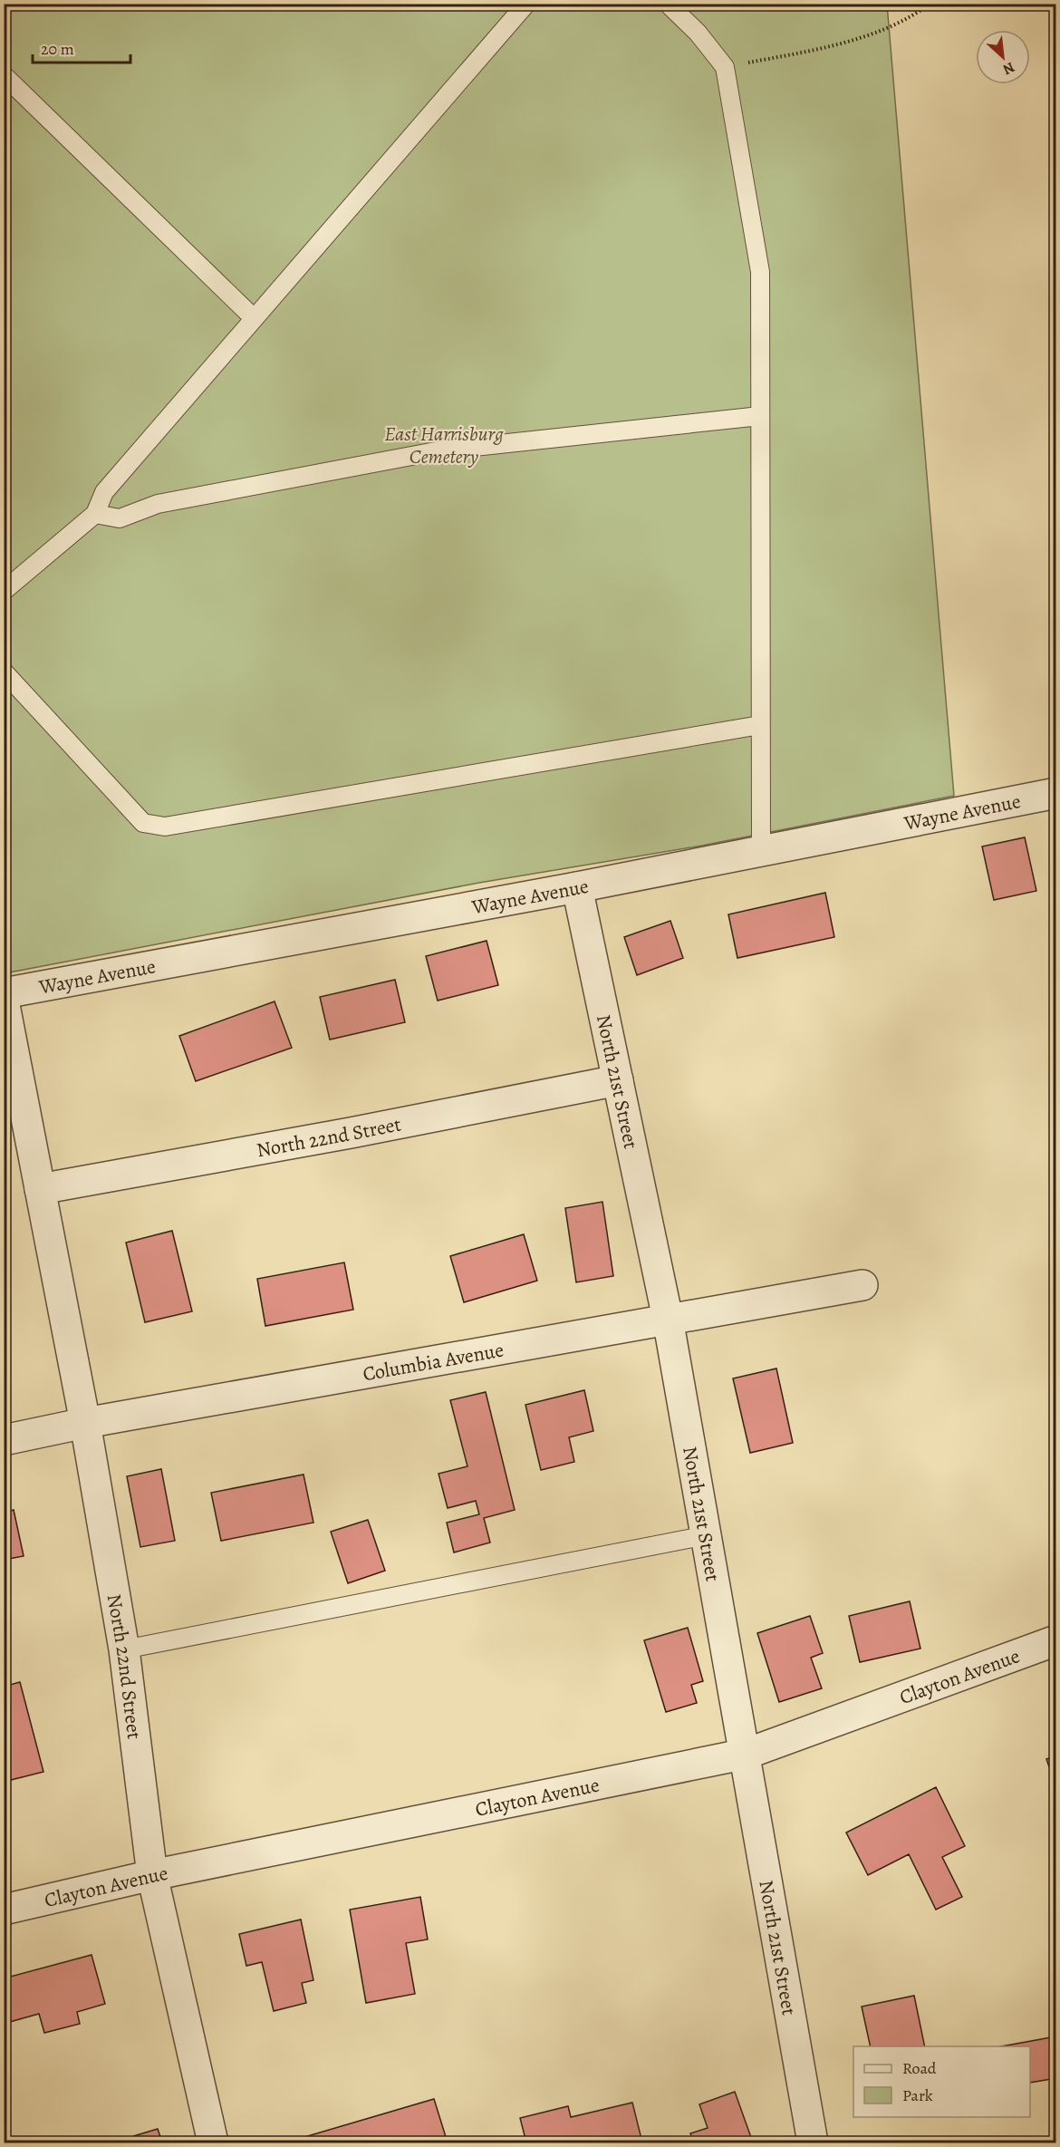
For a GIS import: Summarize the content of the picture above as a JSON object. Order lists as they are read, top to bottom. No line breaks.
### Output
{"streets":{"street":["Wayne Avenue","North 21st Street","North 22nd Street","Columbia Avenue","Clayton Avenue"]},"crossings":[["Wayne Avenue","North 21st Street"],["North 21st Street","North 22nd Street"],["North 21st Street","Columbia Avenue"],["North 21st Street","Clayton Avenue"],["North 22nd Street","Columbia Avenue"],["North 22nd Street","Clayton Avenue"]],"parks":["East Harrisburg Cemetery"],"legend":["Road","Park"],"scale_bar":"20 m","north":"bottom right"}
